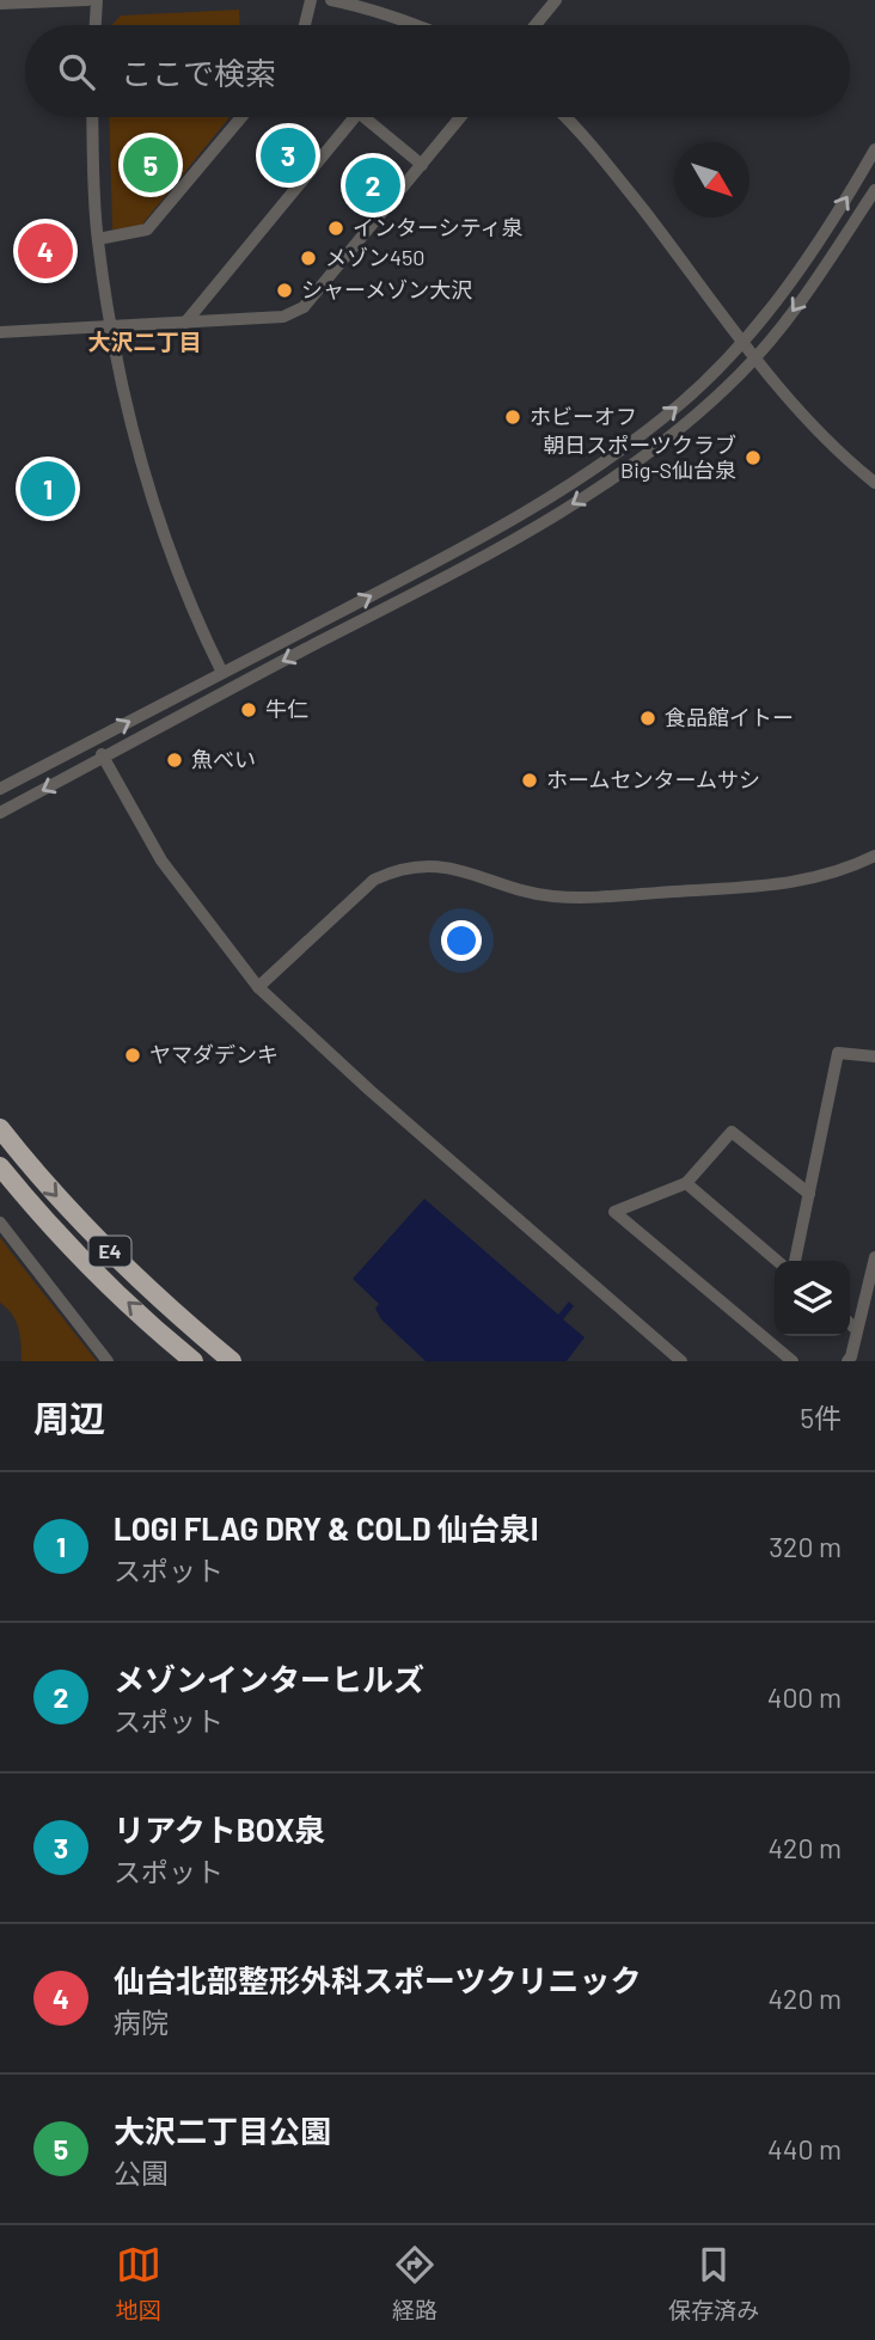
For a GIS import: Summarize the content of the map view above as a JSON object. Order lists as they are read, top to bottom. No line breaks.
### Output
{"streets":{"highway":["E4"]},"districts":["大沢二丁目"],"places":["インターシティ泉","メゾン450","シャーメゾン大沢","ホビーオフ","朝日スポーツクラブ Big-S仙台泉","牛仁","食品館イトー","魚べい","ホームセンタームサシ","ヤマダデンキ"],"north":"bottom right","page":{"search":"ここで検索","pins":["3","5","2","4","1"],"heading":["周辺","5件"],"list":[{"mark":"1","name":"LOGI FLAG DRY & COLD 仙台泉I","note":"スポット","value":"320 m"},{"mark":"2","name":"メゾンインターヒルズ","note":"スポット","value":"400 m"},{"mark":"3","name":"リアクトBOX泉","note":"スポット","value":"420 m"},{"mark":"4","name":"仙台北部整形外科スポーツクリニック","note":"病院","value":"420 m"},{"mark":"5","name":"大沢二丁目公園","note":"公園","value":"440 m"}],"nav":["地図","経路","保存済み"]}}
